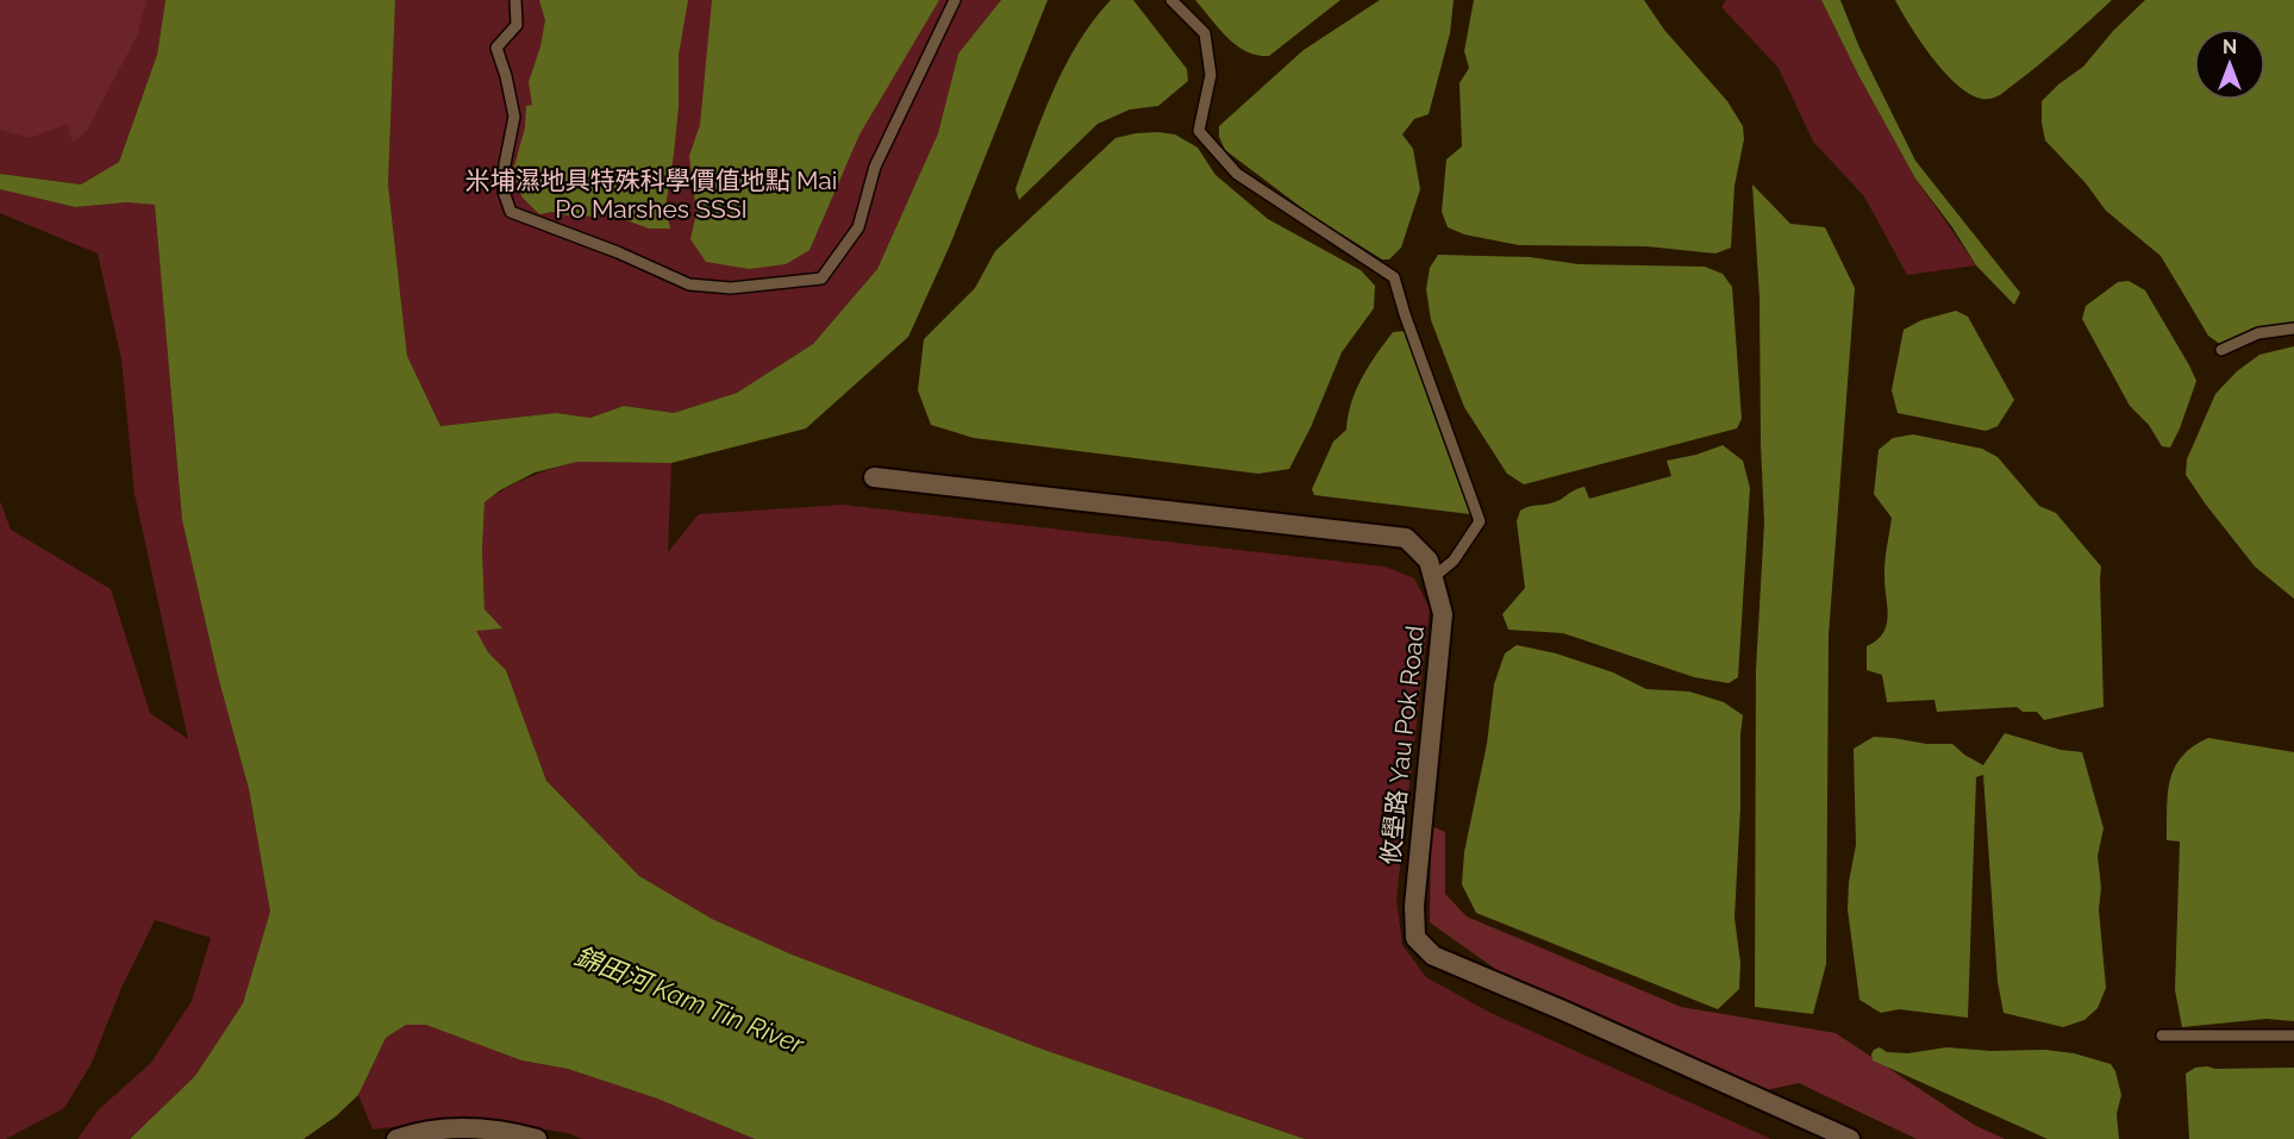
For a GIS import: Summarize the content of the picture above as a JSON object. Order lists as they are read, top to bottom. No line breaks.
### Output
{"streets":{"street":["攸壆路 Yau Pok Road"]},"water":["錦田河 Kam Tin River"],"parks":["米埔濕地具特殊科學價值地點 Mai Po Marshes SSSI"],"north":"top"}
